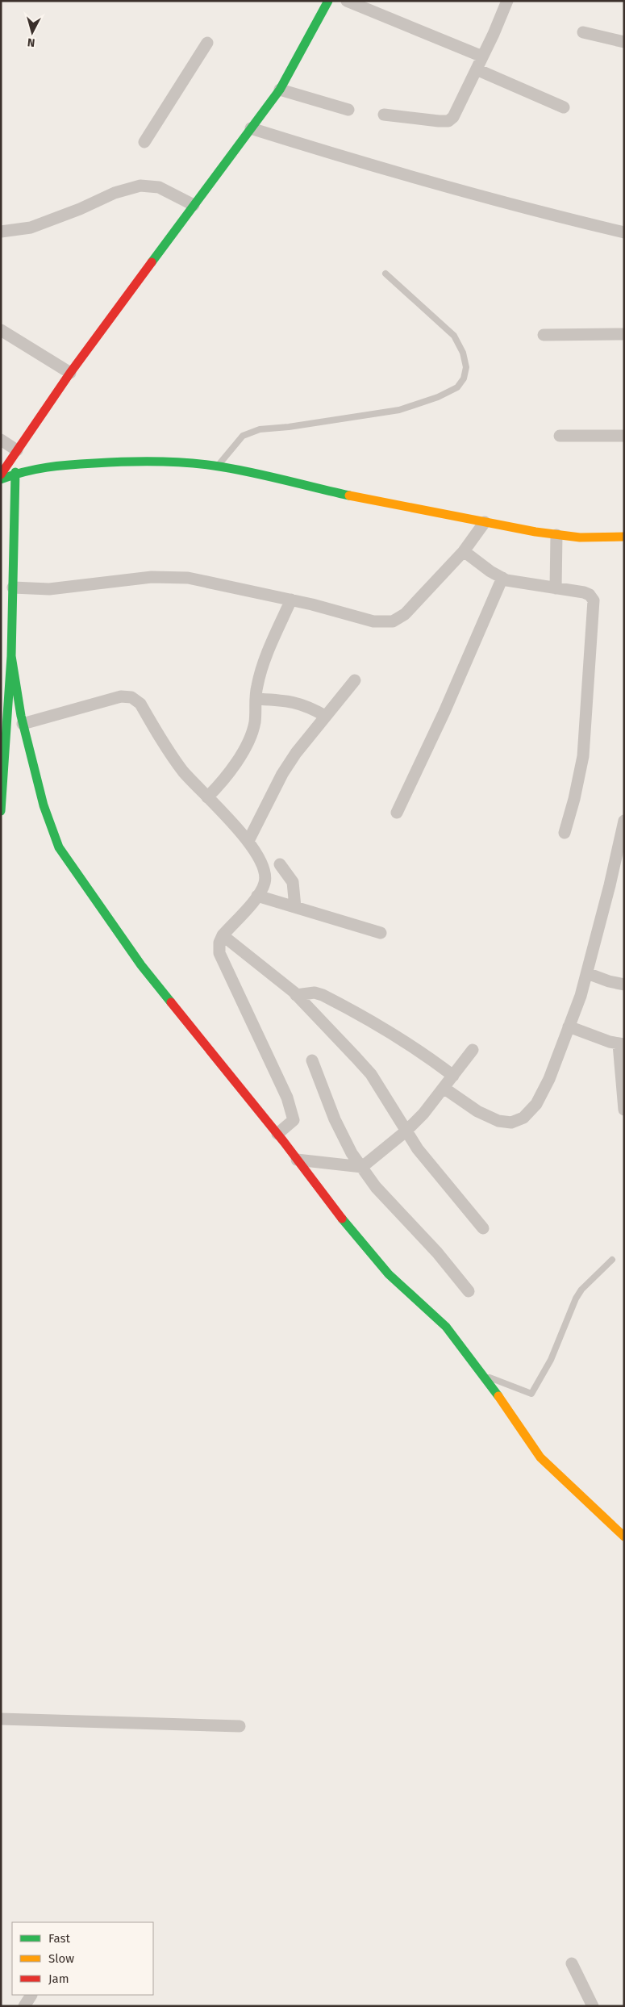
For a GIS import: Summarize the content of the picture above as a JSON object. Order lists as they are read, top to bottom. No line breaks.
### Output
{"legend":["Fast","Slow","Jam"],"north":"bottom"}
